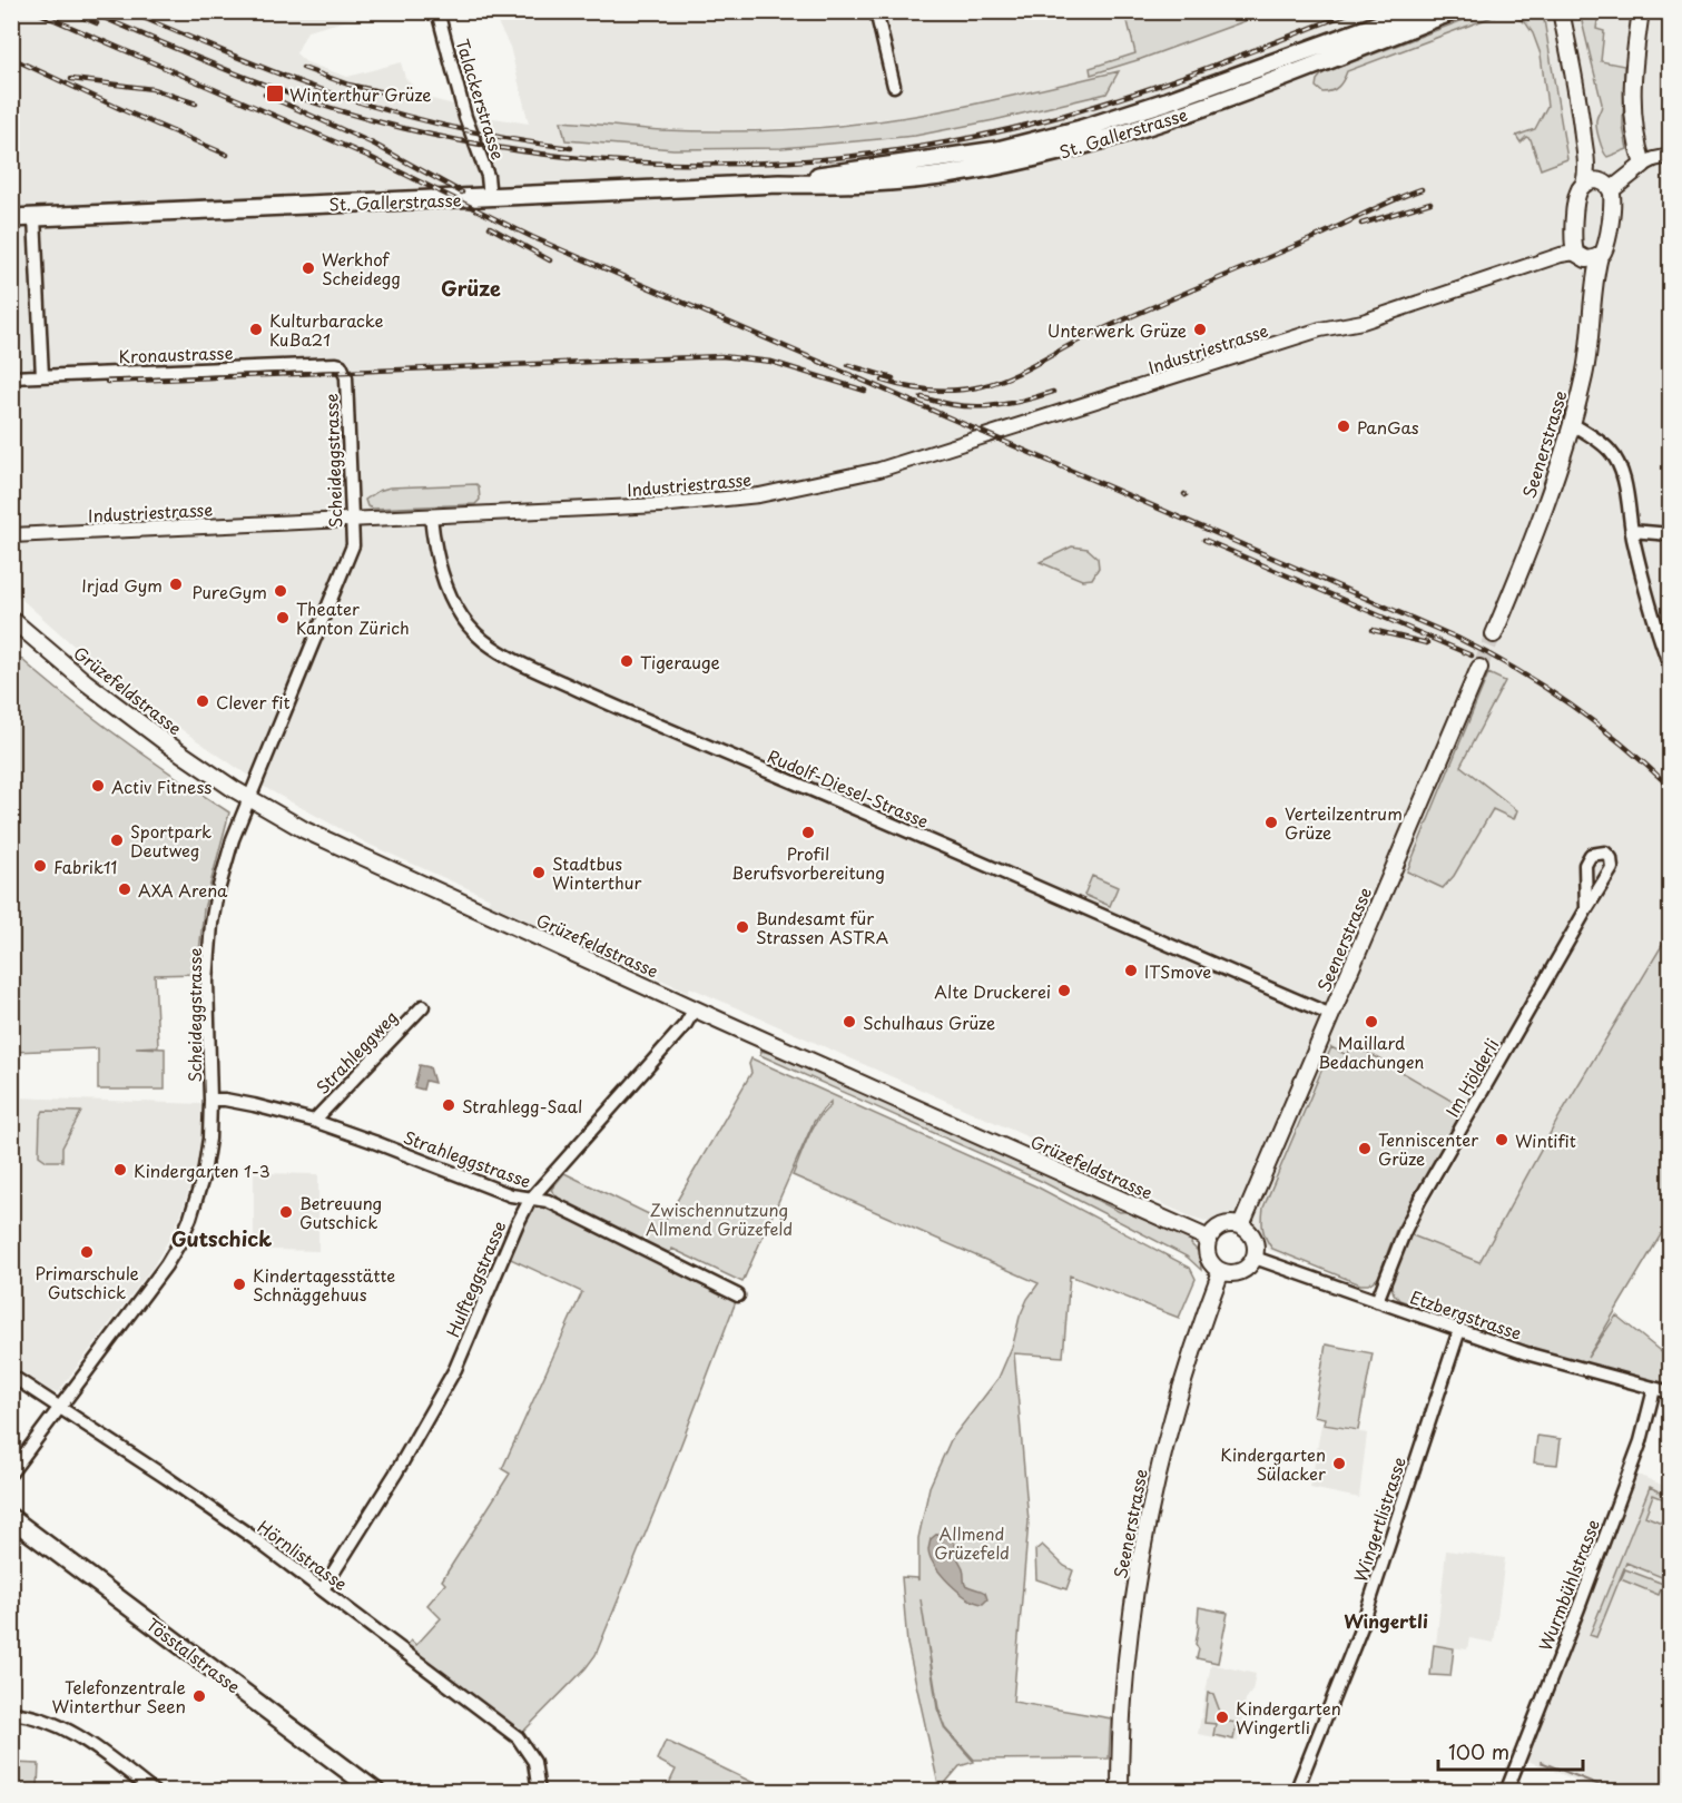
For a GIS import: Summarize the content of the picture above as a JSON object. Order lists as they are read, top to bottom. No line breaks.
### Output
{"streets":{"main road":["St. Gallerstrasse","Seenerstrasse","Grüzefeldstrasse","Tösstalstrasse"],"street":["Talackerstrasse","Industriestrasse","Kronaustrasse","Scheideggstrasse","Rudolf-Diesel-Strasse","Strahleggweg","Im Hölderli","Strahleggstrasse","Hulfteggstrasse","Etzbergstrasse","Wingertlistrasse","Hörnlistrasse","Wurmbühlstrasse"]},"crossings":[["Talackerstrasse","St. Gallerstrasse"],["Industriestrasse","Seenerstrasse"],["Industriestrasse","Scheideggstrasse"],["Industriestrasse","Rudolf-Diesel-Strasse"],["Kronaustrasse","Scheideggstrasse"],["Seenerstrasse","Grüzefeldstrasse"],["Seenerstrasse","Rudolf-Diesel-Strasse"],["Seenerstrasse","Etzbergstrasse"],["Scheideggstrasse","Grüzefeldstrasse"],["Scheideggstrasse","Strahleggstrasse"],["Scheideggstrasse","Hörnlistrasse"],["Grüzefeldstrasse","Hulfteggstrasse"],["Grüzefeldstrasse","Etzbergstrasse"],["Strahleggweg","Strahleggstrasse"],["Im Hölderli","Etzbergstrasse"],["Strahleggstrasse","Hulfteggstrasse"],["Hulfteggstrasse","Hörnlistrasse"],["Etzbergstrasse","Wingertlistrasse"],["Etzbergstrasse","Wurmbühlstrasse"]],"districts":["Grüze","Gutschick","Wingertli"],"parks":["Zwischennutzung Allmend Grüzefeld","Allmend Grüzefeld"],"places":{"transit":["Winterthur Grüze"],"other":["Werkhof Scheidegg","Kulturbaracke KuBa21","Unterwerk Grüze","PanGas","Irjad Gym","PureGym","Theater Kanton Zürich","Tigerauge","Clever fit","Activ Fitness","Verteilzentrum Grüze","Profil Berufsvorbereitung","Sportpark Deutweg","Fabrik11","Stadtbus Winterthur","AXA Arena","Bundesamt für Strassen ASTRA","ITSmove","Alte Druckerei","Schulhaus Grüze","Maillard Bedachungen","Strahlegg-Saal","Wintifit","Tenniscenter Grüze","Kindergarten 1-3","Betreuung Gutschick","Primarschule Gutschick","Kindertagesstätte Schnäggehuus","Kindergarten Sülacker","Telefonzentrale Winterthur Seen","Kindergarten Wingertli"]},"scale_bar":"100 m"}
